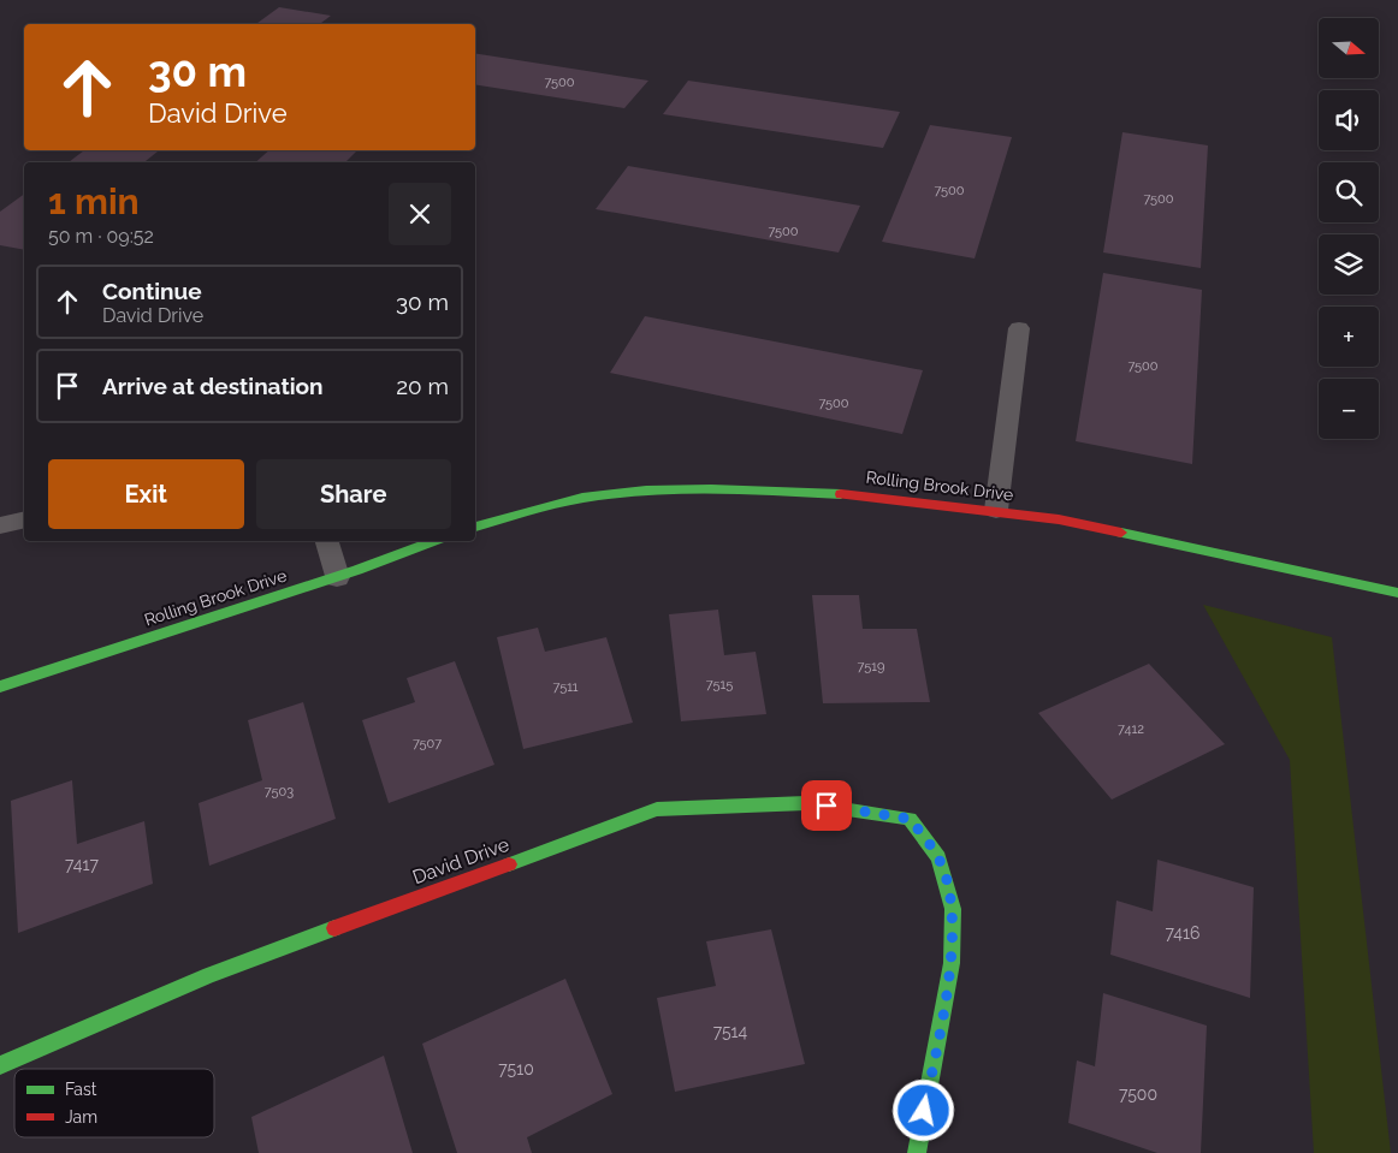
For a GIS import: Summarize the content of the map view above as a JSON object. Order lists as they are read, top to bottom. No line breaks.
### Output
{"streets":{"street":["Rolling Brook Drive","David Drive"]},"house_numbers":["7500","7500","7500","7500","7500","7500","7519","7515","7511","7412","7507","7503","7417","7416","7514","7510","7500"],"legend":["Fast","Jam"],"north":"right","page":{"map_buttons":["+","−"],"turn":["30 m","David Drive"],"heading":["1 min","50 m · 09:52"],"list":[{"name":"Continue","note":"David Drive","value":"30 m"},{"name":"Arrive at destination","value":"20 m"}],"buttons":["Exit","Share"]}}
